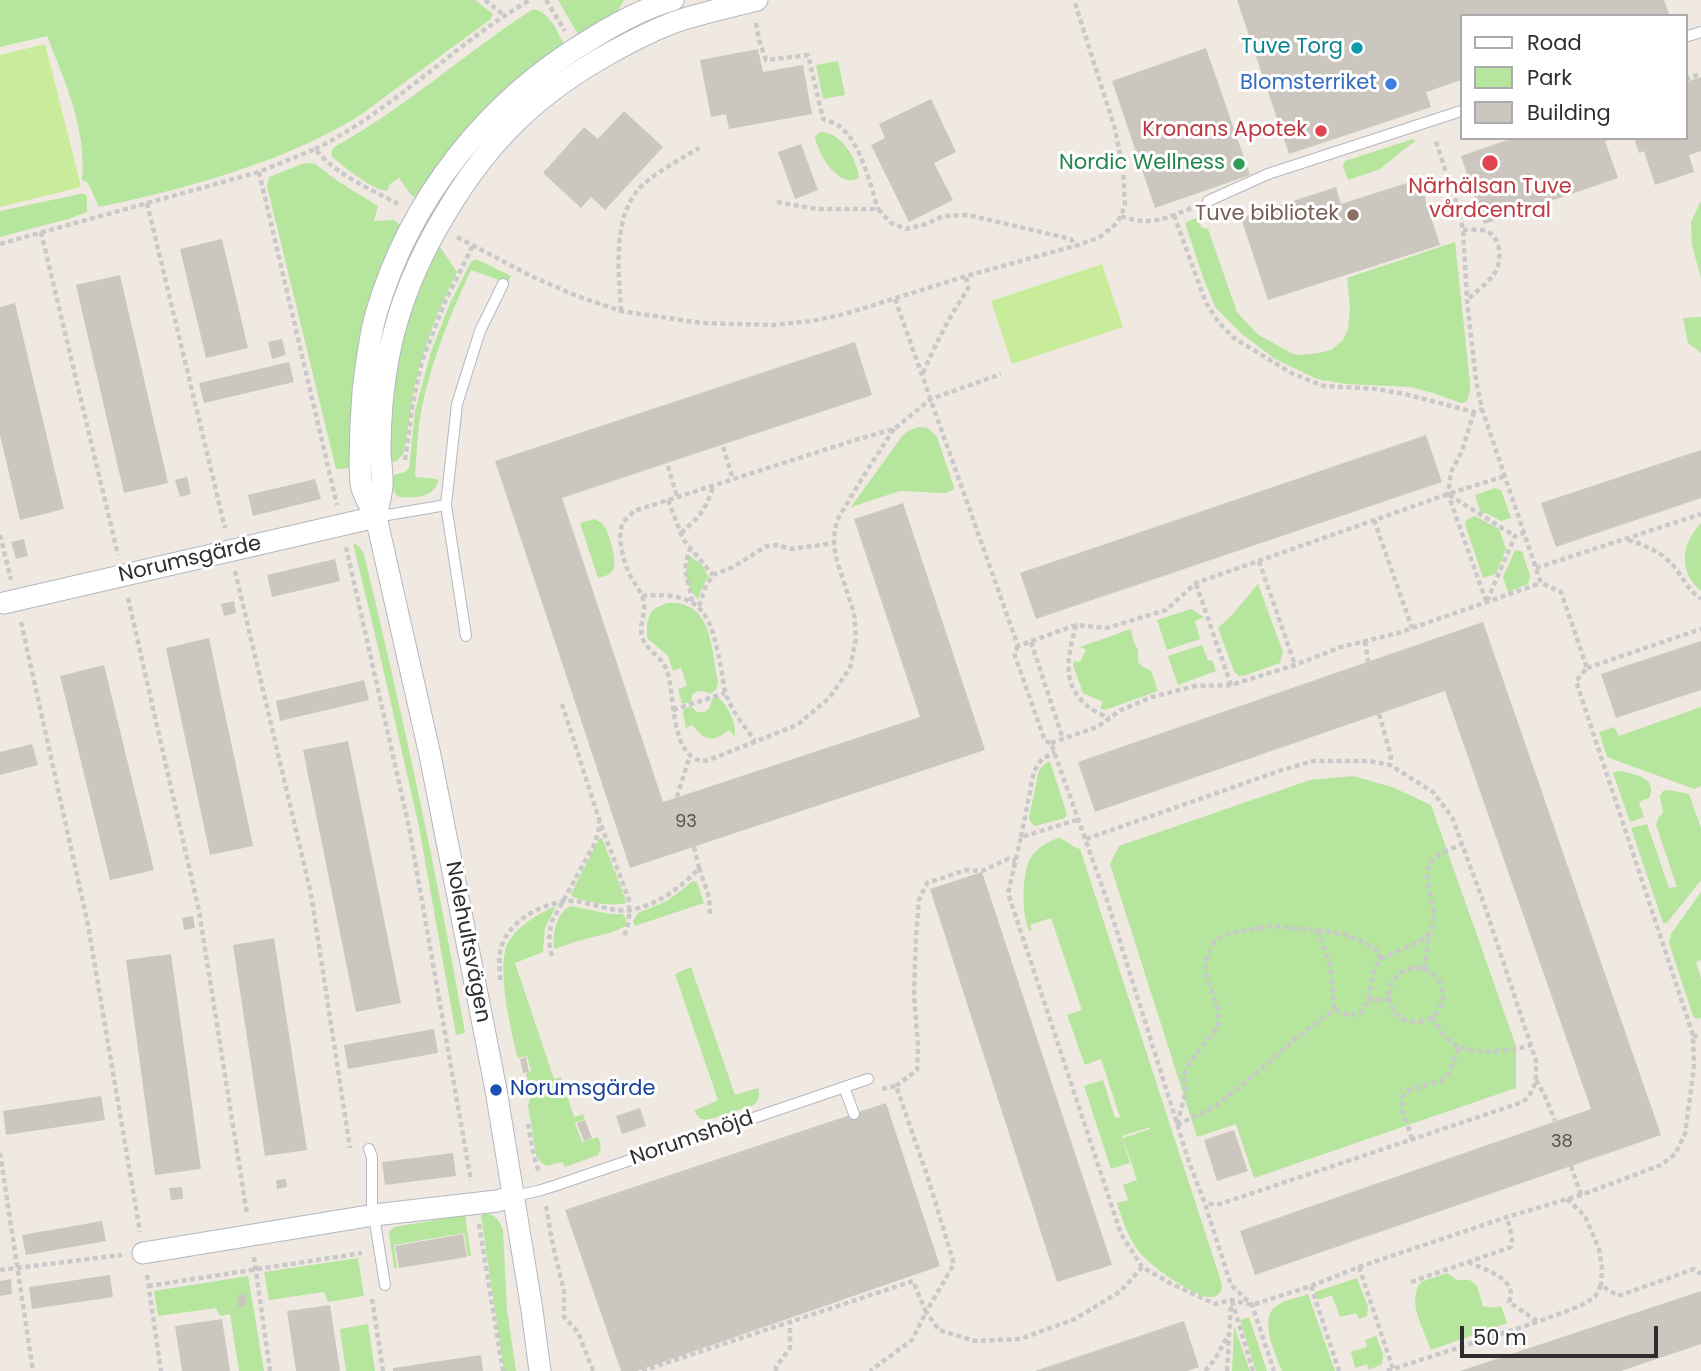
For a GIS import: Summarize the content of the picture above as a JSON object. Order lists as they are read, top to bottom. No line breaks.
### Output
{"streets":{"street":["Norumsgärde","Nolehultsvägen"],"lane":["Norumshöjd"]},"crossings":[["Norumsgärde","Nolehultsvägen"],["Nolehultsvägen","Norumshöjd"]],"places":["Tuve Torg","Blomsterriket","Kronans Apotek","Närhälsan Tuve vårdcentral","Nordic Wellness","Tuve bibliotek","Norumsgärde"],"house_numbers":["93","38"],"legend":["Road","Park","Building"],"scale_bar":"50 m"}
